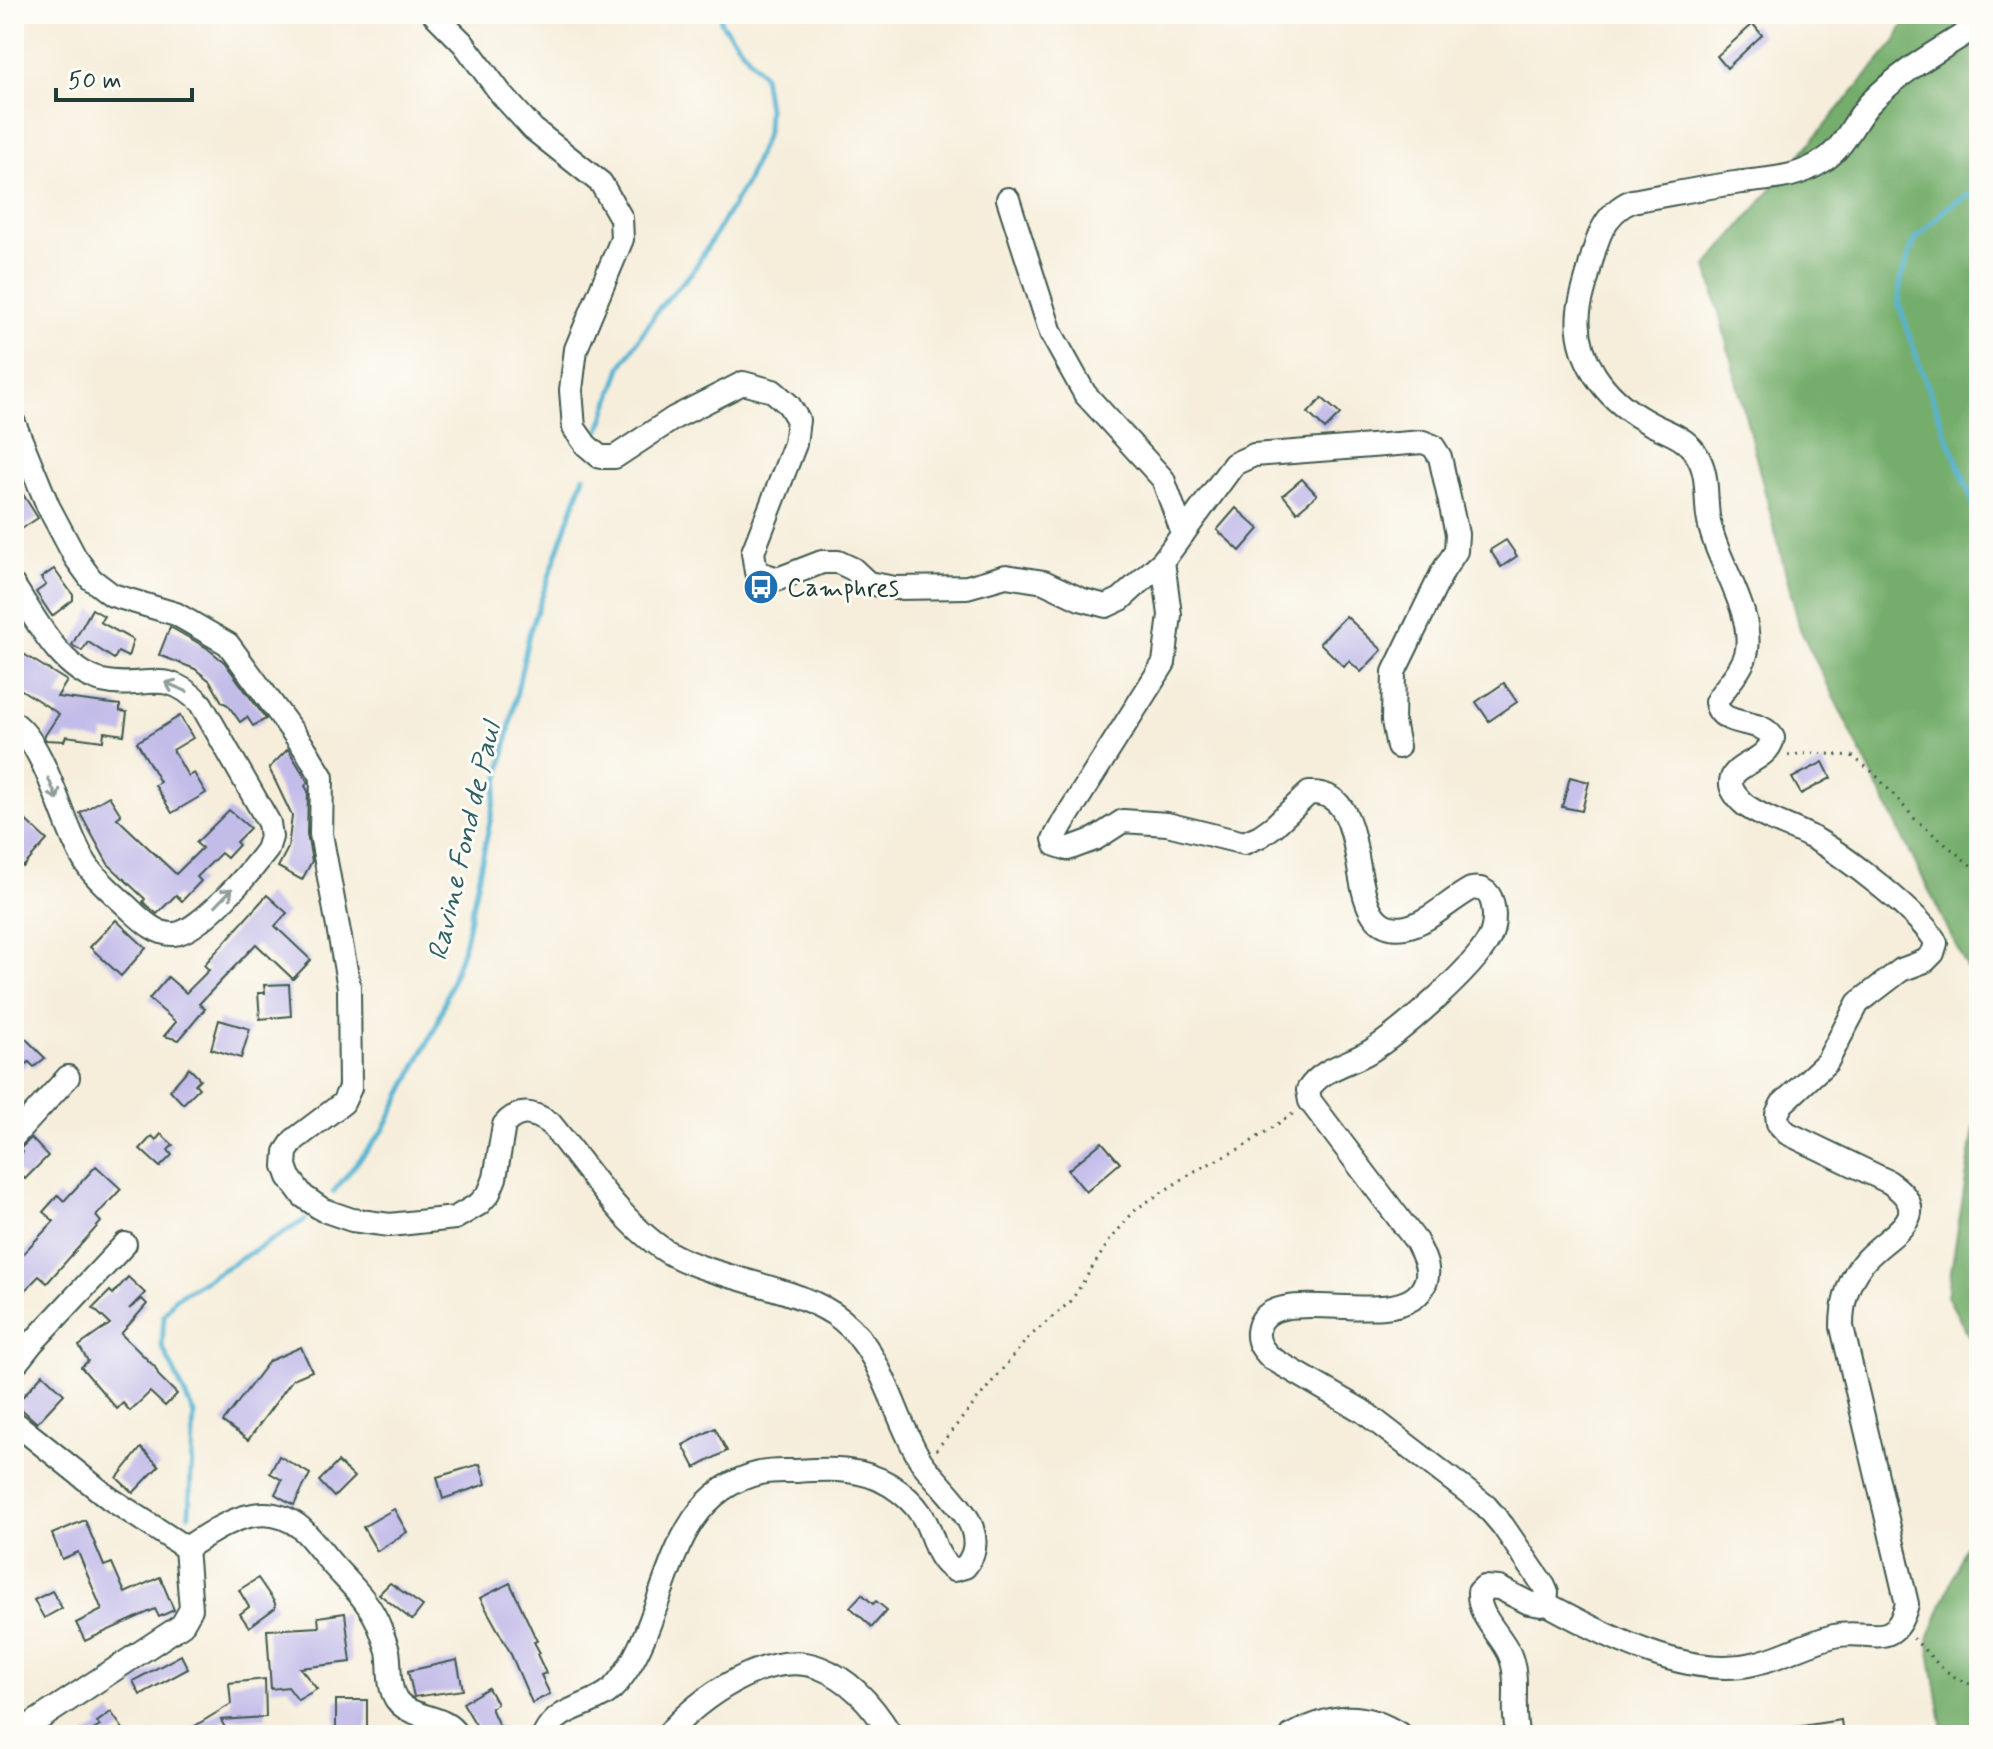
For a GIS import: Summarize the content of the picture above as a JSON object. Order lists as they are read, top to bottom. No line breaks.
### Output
{"water":["Ravine Fond de Paul"],"places":{"bus stop":["Camphres"]},"scale_bar":"50 m"}
